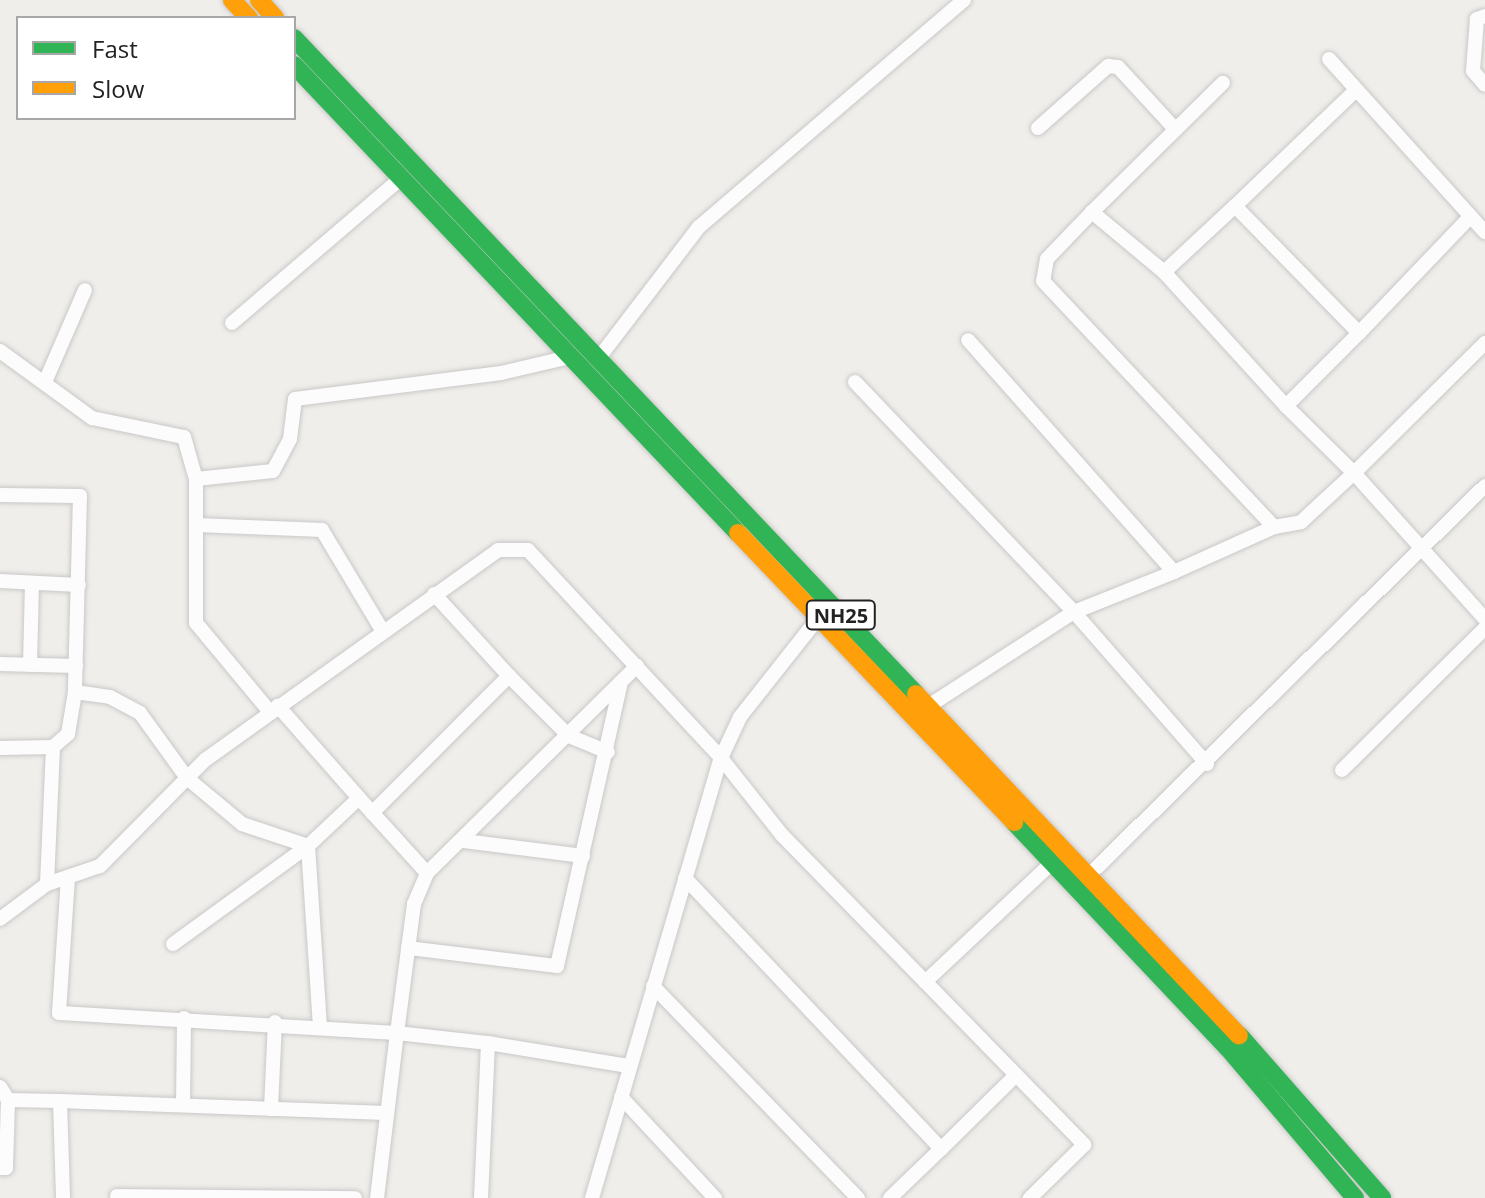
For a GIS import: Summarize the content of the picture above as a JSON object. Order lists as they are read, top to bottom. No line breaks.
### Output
{"streets":{"main road":["NH25"]},"legend":["Fast","Slow"]}
